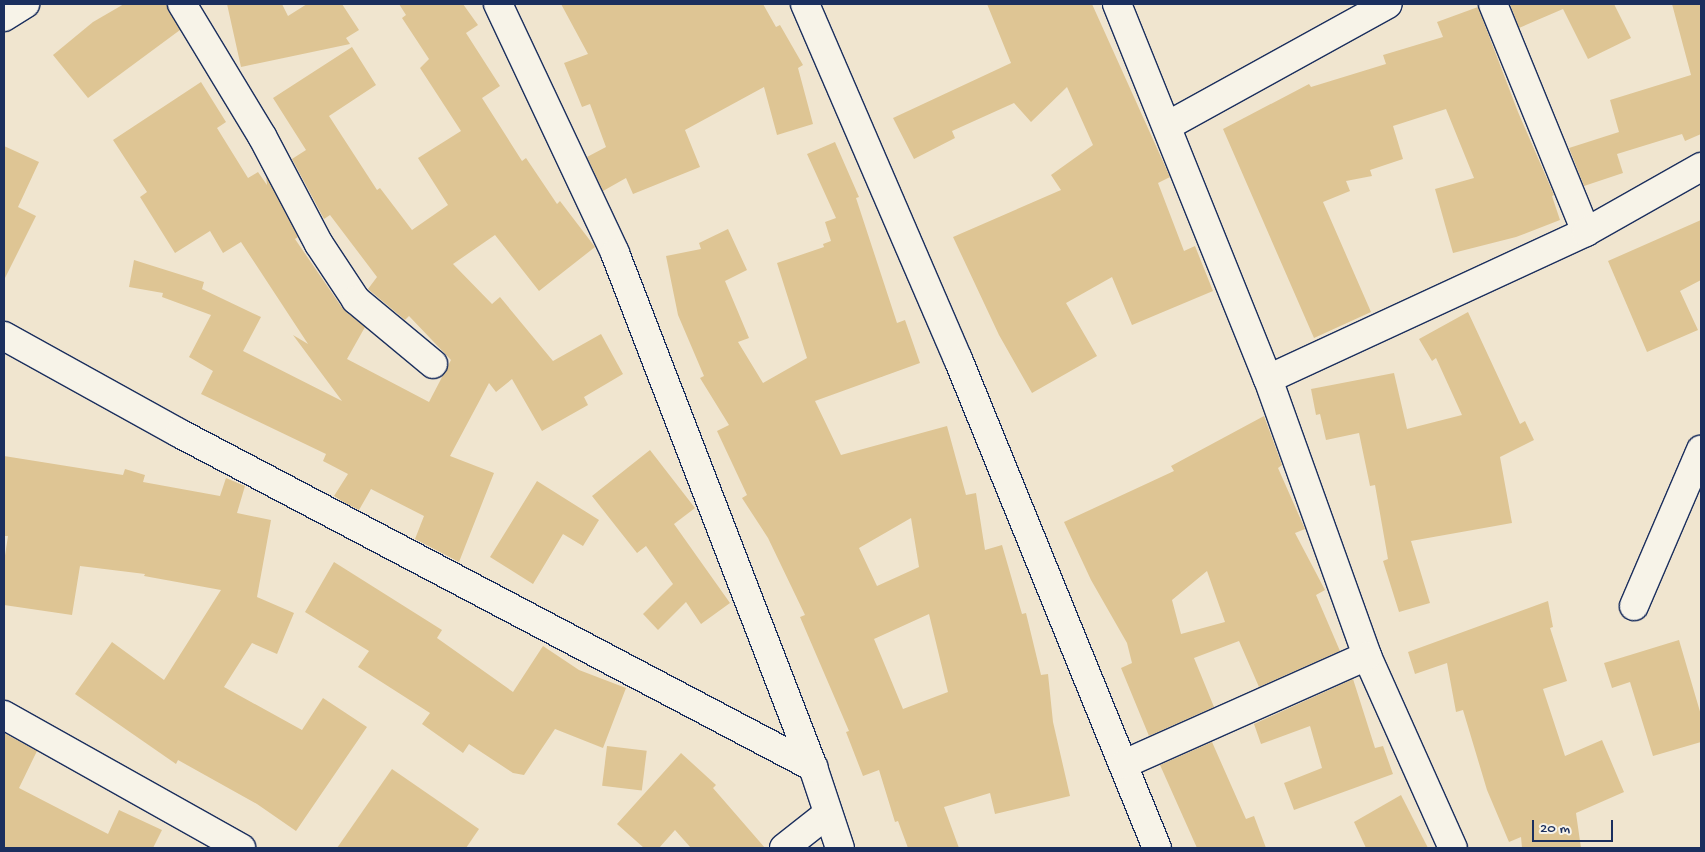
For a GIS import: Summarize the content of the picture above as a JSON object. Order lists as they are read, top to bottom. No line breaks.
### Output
{"scale_bar":"20 m"}
